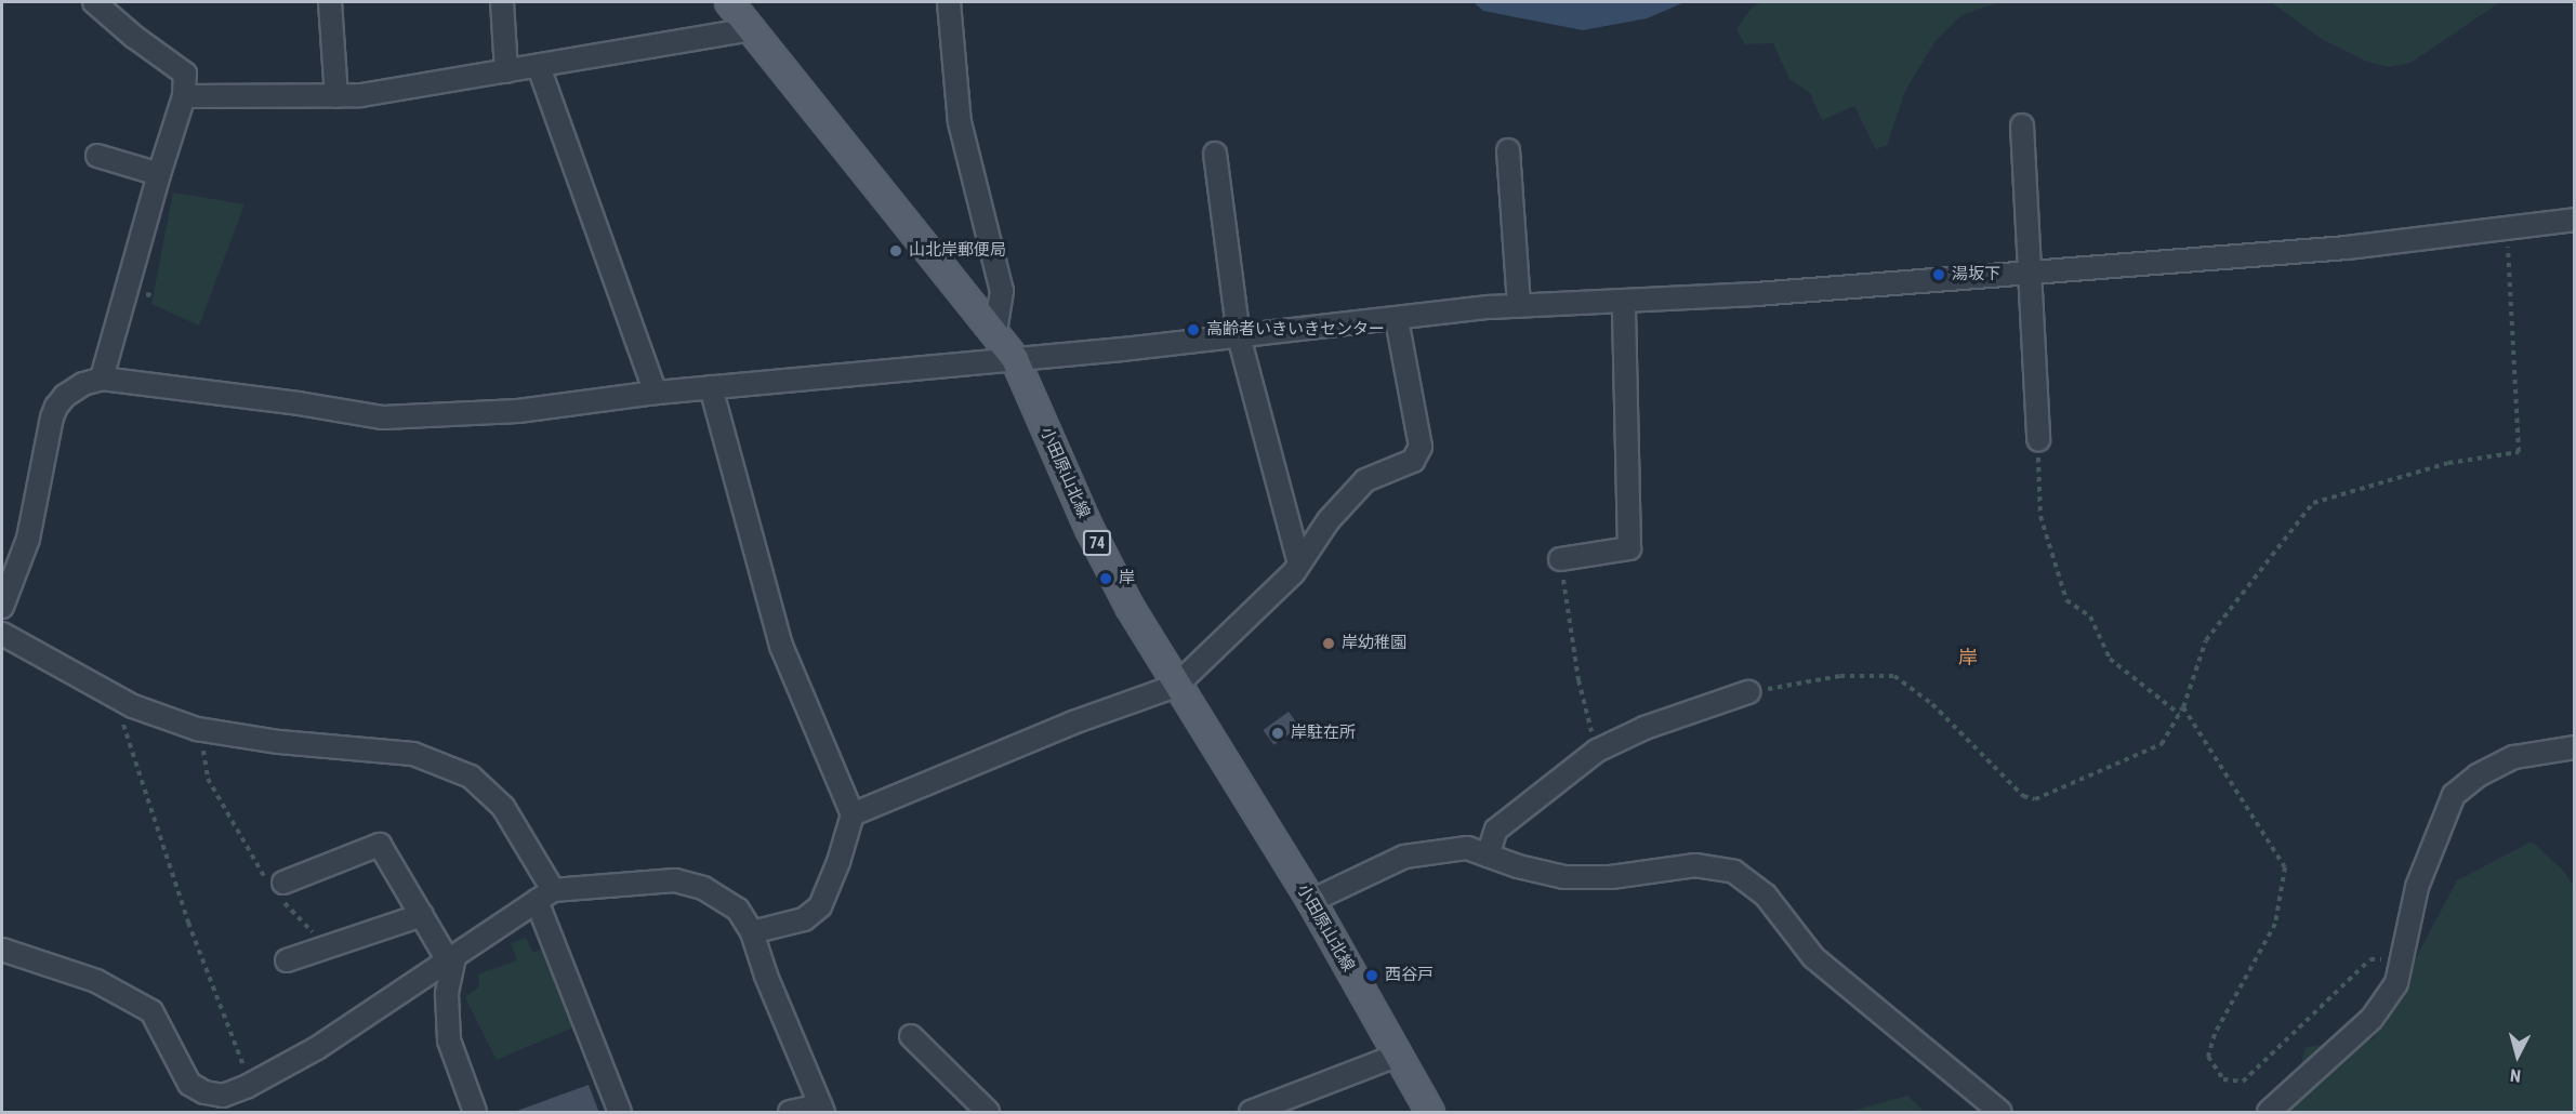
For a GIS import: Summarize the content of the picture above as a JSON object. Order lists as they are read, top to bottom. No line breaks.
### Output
{"streets":{"main road":["小田原山北線","74"]},"districts":["岸"],"places":["山北岸郵便局","湯坂下","高齢者いきいきセンター","岸","岸幼稚園","岸駐在所","西谷戸"],"north":"bottom"}
